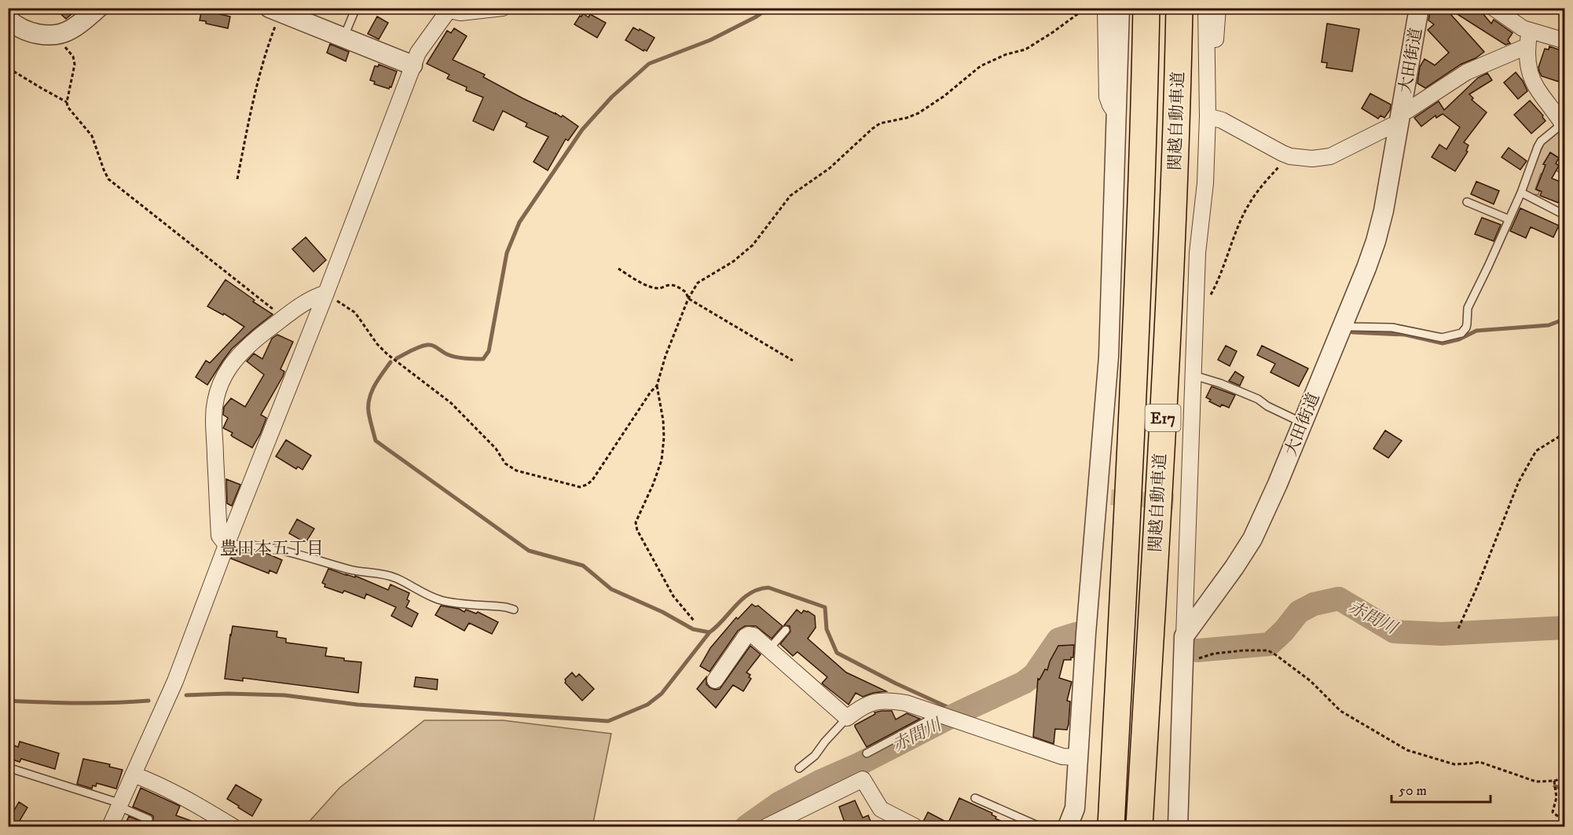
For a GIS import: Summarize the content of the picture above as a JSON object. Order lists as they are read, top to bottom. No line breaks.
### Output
{"streets":{"highway":["関越自動車道","E17"],"street":["大田街道"]},"districts":["豊田本五丁目"],"water":["赤間川"],"scale_bar":"50 m"}
